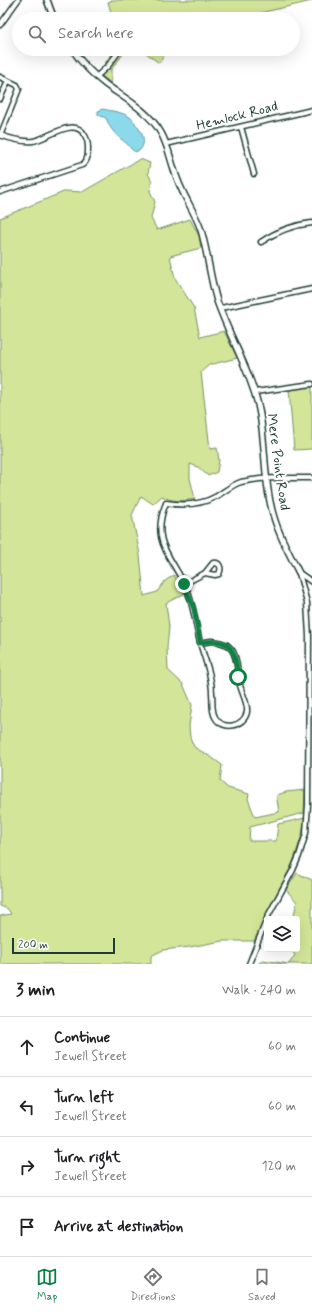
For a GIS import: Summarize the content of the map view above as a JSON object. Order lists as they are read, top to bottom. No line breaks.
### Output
{"streets":{"street":["Hemlock Road","Mere Point Road"]},"crossings":[["Hemlock Road","Mere Point Road"]],"scale_bar":"200 m","page":{"search":"Search here","scale":"200 m","heading":["3 min","Walk · 240 m"],"list":[["Continue","Jewell Street","60 m"],["Turn left","Jewell Street","60 m"],["Turn right","Jewell Street","120 m"],"Arrive at destination"],"nav":["Map","Directions","Saved"]}}
